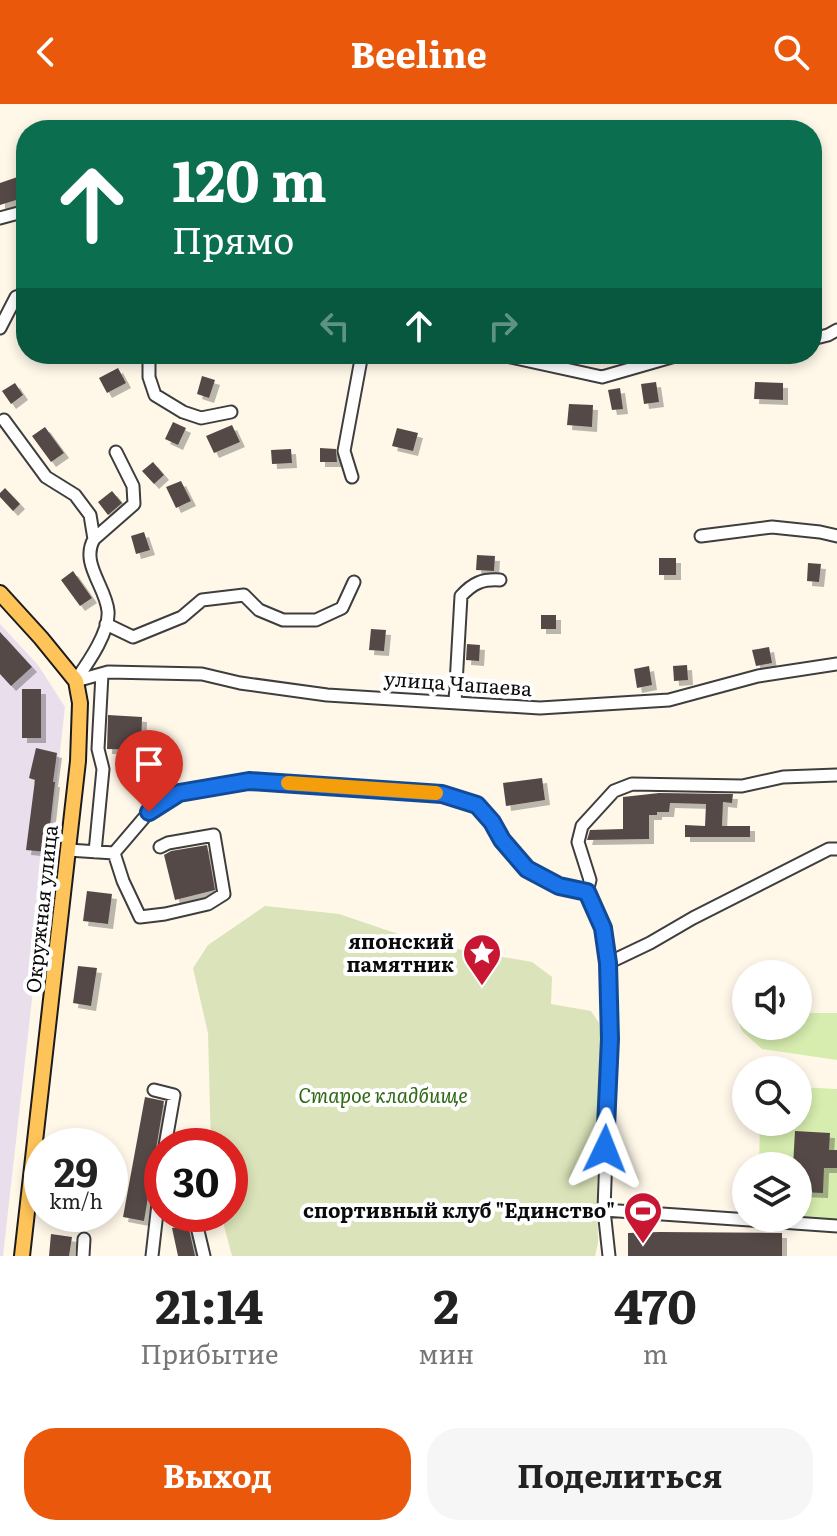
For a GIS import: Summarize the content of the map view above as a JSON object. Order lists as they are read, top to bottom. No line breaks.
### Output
{"streets":{"main road":["Окружная улица"],"street":["улица Чапаева"]},"crossings":[["улица Чапаева","Окружная улица"]],"parks":["Старое кладбище"],"places":{"place":["японский памятник"],"sports":["спортивный клуб \"Единство\""]},"page":{"header":"Beeline","turn":["120 m","Прямо"],"speed":"29 km/h","limit":"30","eta":["21:14","Прибытие","2","мин","470","m"],"buttons":["Выход","Поделиться"]}}
